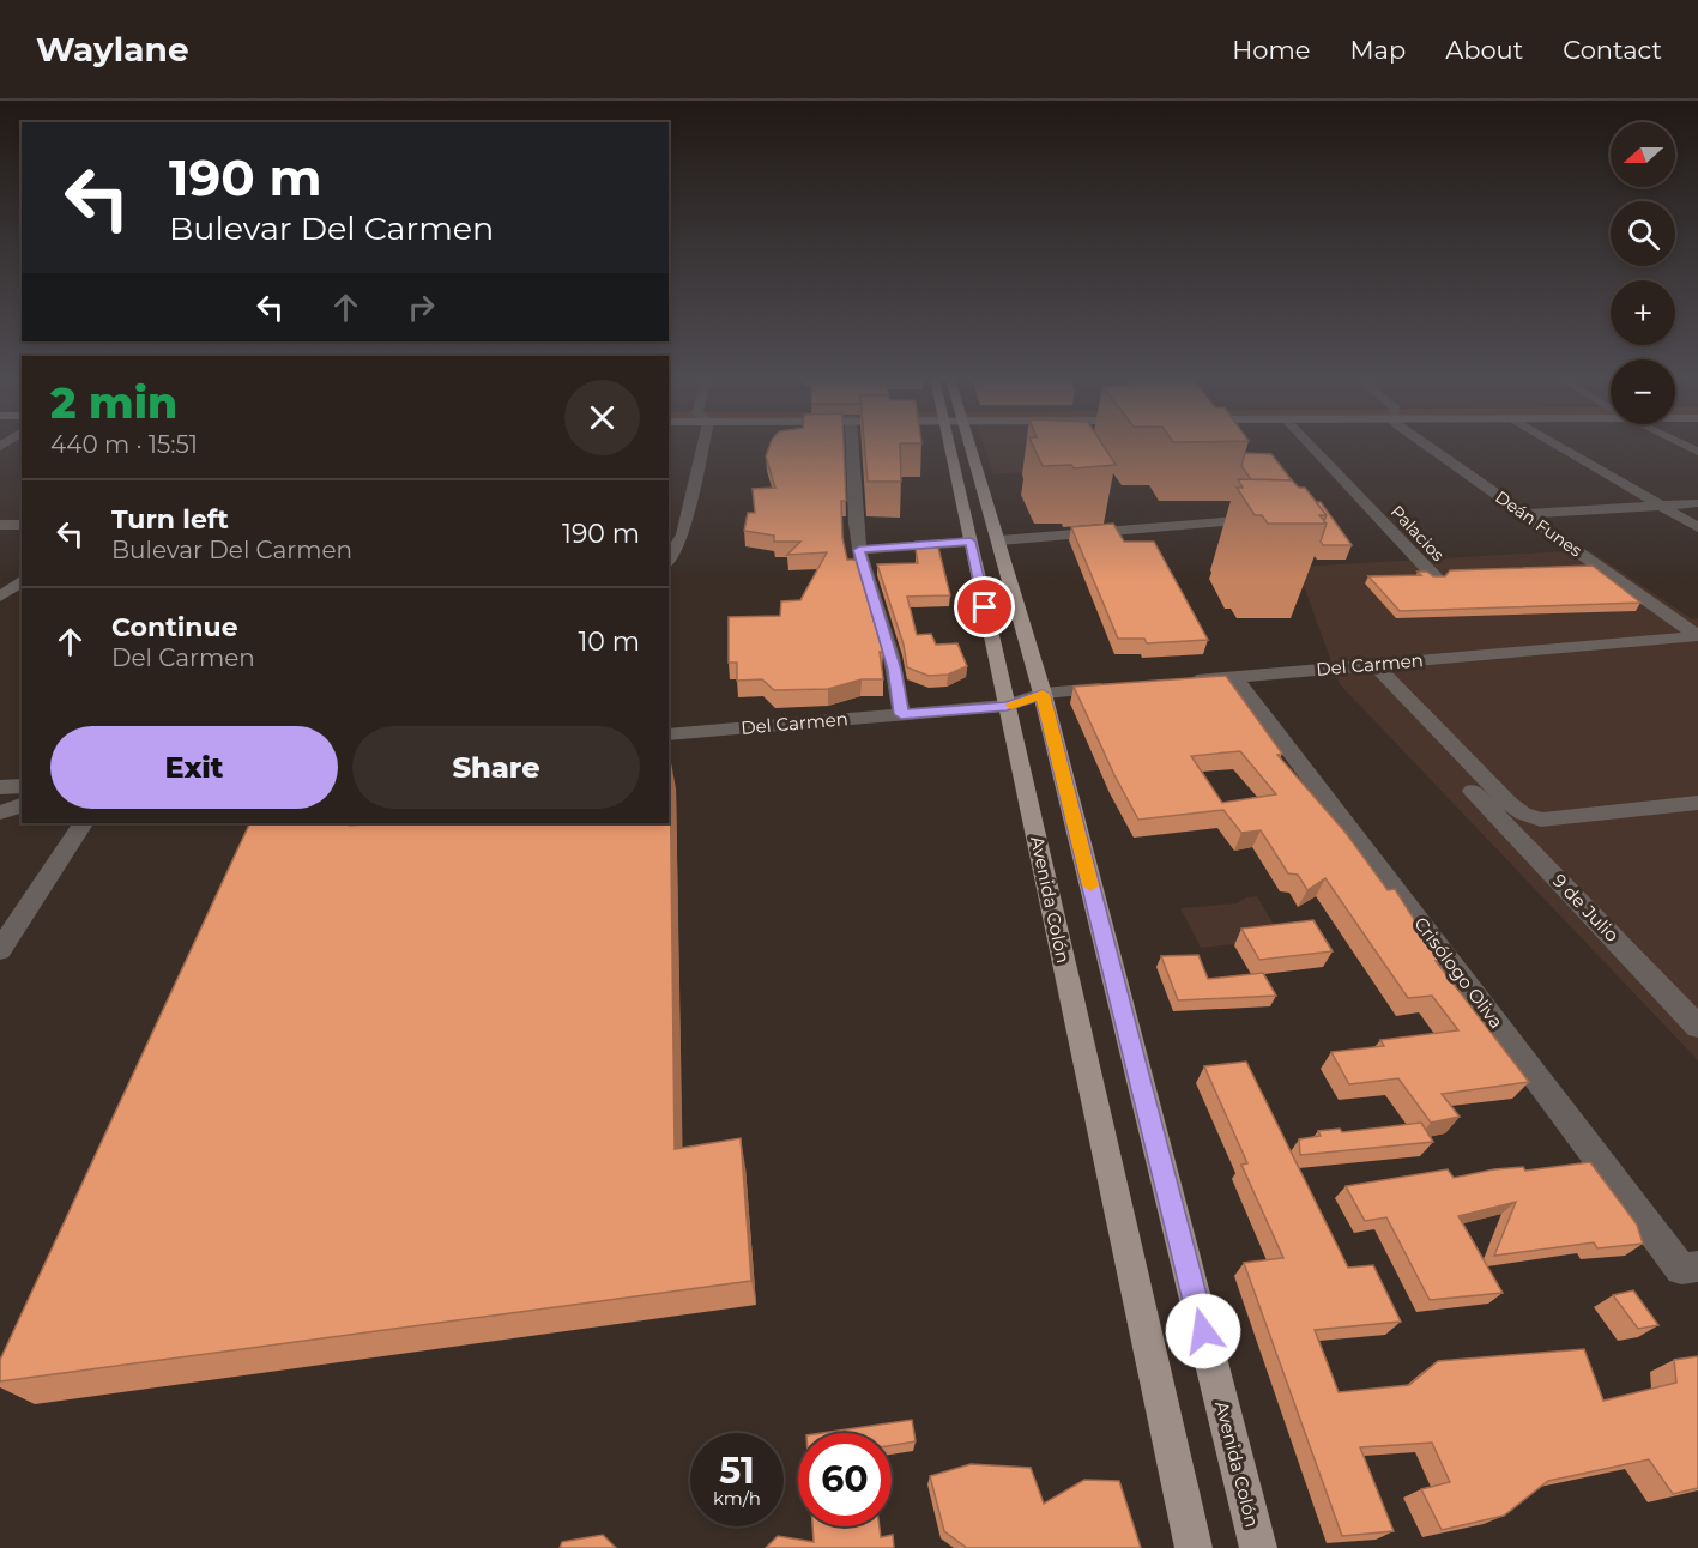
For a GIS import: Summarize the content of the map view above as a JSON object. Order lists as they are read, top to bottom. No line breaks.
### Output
{"streets":{"main road":["Avenida Colón"],"street":["Deán Funes","Palacios","Del Carmen","9 de Julio","Crisólogo Oliva"]},"crossings":[["Deán Funes","Del Carmen"],["Del Carmen","Avenida Colón"],["Del Carmen","Crisólogo Oliva"]],"north":"left","page":{"header":"Waylane","nav":["Home","Map","About","Contact"],"map_buttons":["+","−"],"turn":["190 m","Bulevar Del Carmen"],"heading":["2 min","440 m · 15:51"],"list":[{"name":"Turn left","note":"Bulevar Del Carmen","value":"190 m"},{"name":"Continue","note":"Del Carmen","value":"10 m"}],"buttons":["Exit","Share"],"speed":"51 km/h","limit":"60"}}
